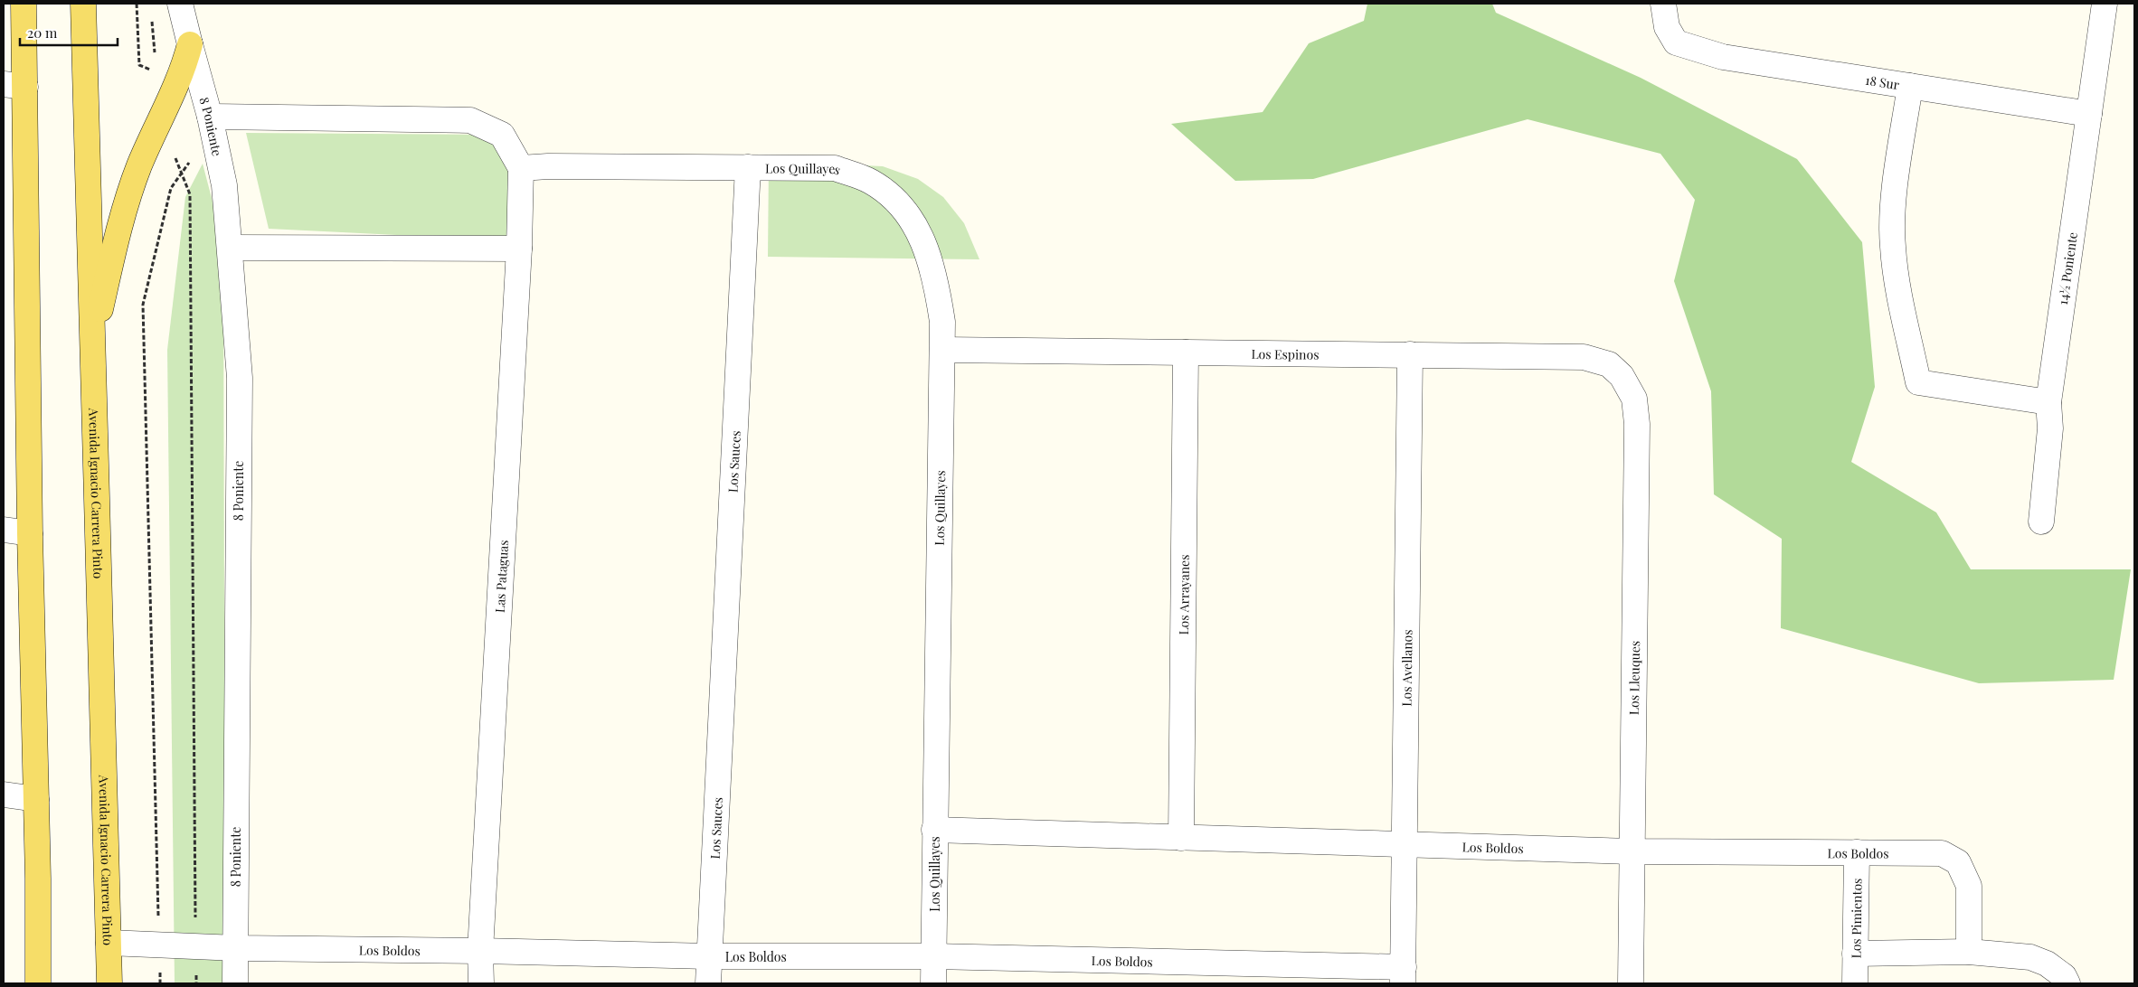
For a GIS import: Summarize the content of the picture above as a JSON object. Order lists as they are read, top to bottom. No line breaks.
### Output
{"streets":{"main road":["Avenida Ignacio Carrera Pinto"],"street":["18 Sur","8 Poniente","Los Quillayes","14½ Poniente","Los Espinos","Los Sauces","Las Pataguas","Los Arrayanes","Los Avellanos","Los Lleuques","Los Boldos","Los Pimientos"]},"crossings":[["18 Sur","14½ Poniente"],["8 Poniente","Los Boldos"],["Los Quillayes","Los Espinos"],["Los Quillayes","Los Sauces"],["Los Quillayes","Los Boldos"],["Los Espinos","Los Arrayanes"],["Los Espinos","Los Avellanos"],["Los Espinos","Los Lleuques"],["Los Sauces","Los Boldos"],["Avenida Ignacio Carrera Pinto","Los Boldos"],["Las Pataguas","Los Boldos"],["Los Arrayanes","Los Boldos"],["Los Avellanos","Los Boldos"],["Los Lleuques","Los Boldos"],["Los Boldos","Los Pimientos"]],"scale_bar":"20 m"}
